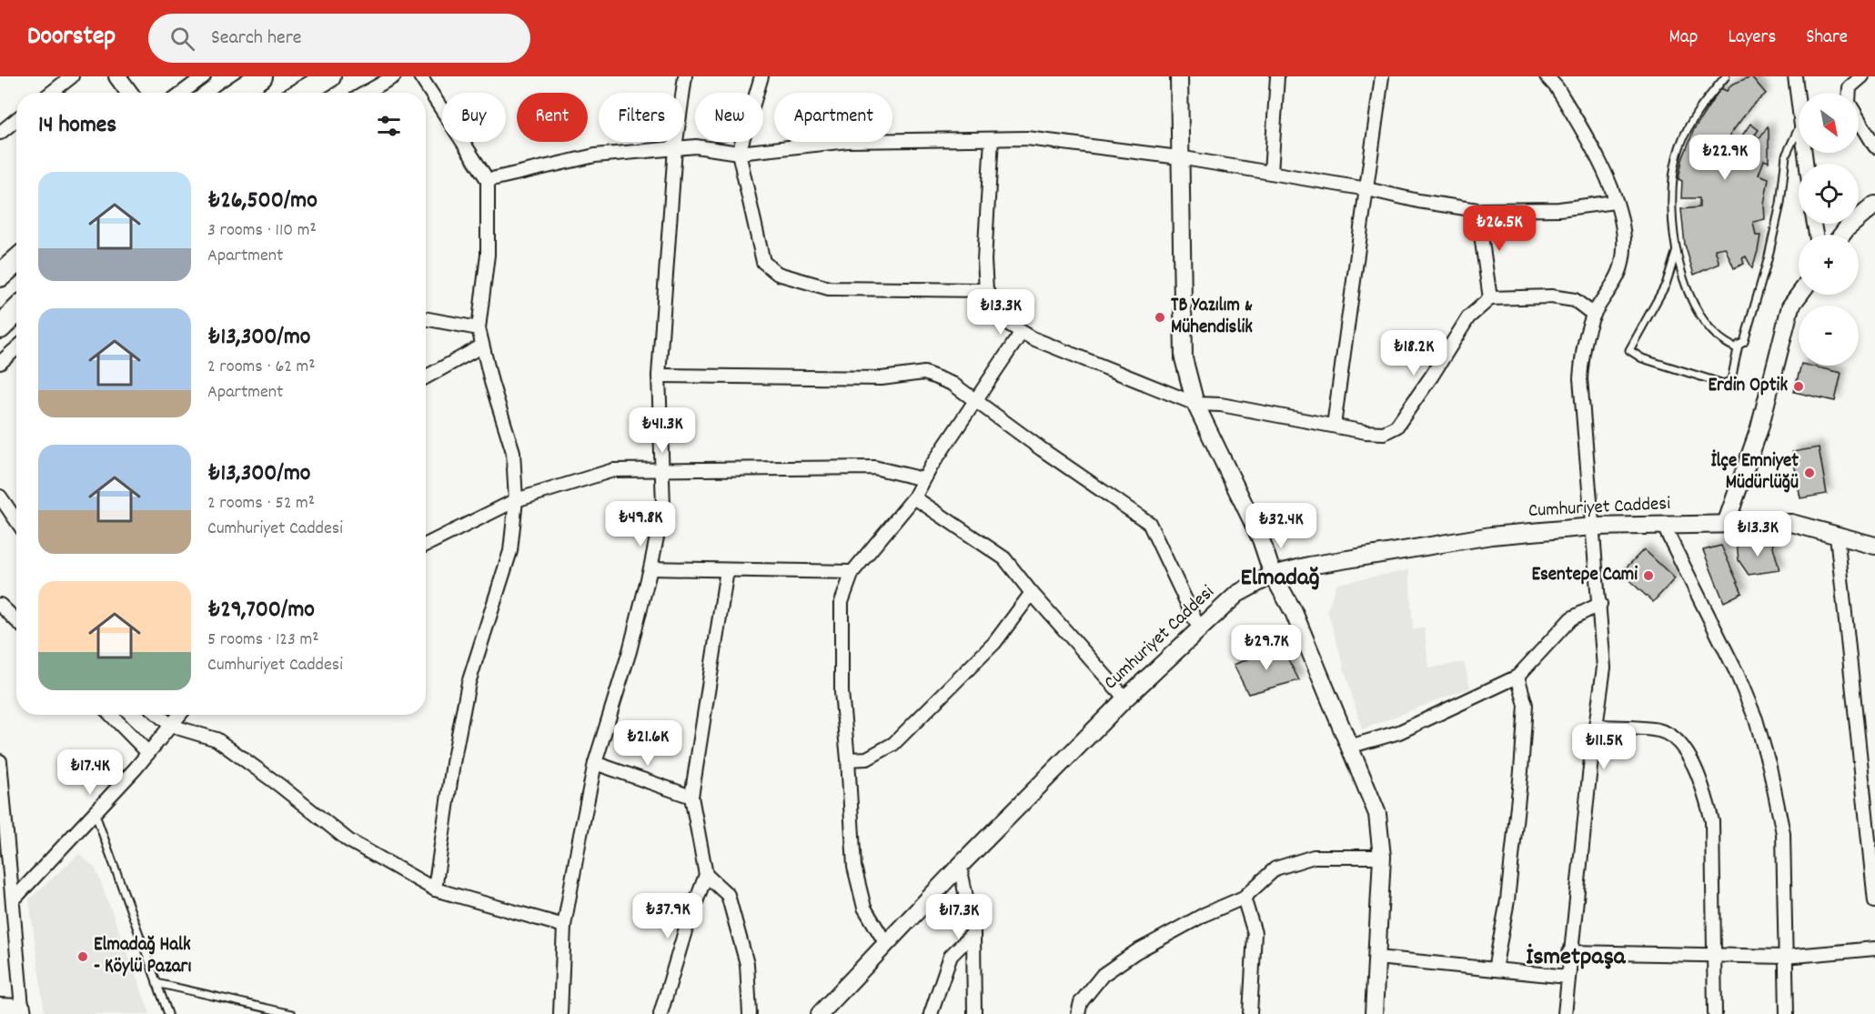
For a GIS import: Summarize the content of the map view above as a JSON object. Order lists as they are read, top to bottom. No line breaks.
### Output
{"streets":{"street":["Cumhuriyet Caddesi"]},"districts":["Elmadağ","İsmetpaşa"],"places":["TB Yazılım & Mühendislik","Erdin Optik","İlçe Emniyet Müdürlüğü","Esentepe Cami","Elmadağ Halk - Köylü Pazarı"],"north":"bottom right","page":{"header":"Doorstep","search":"Search here","nav":["Map","Layers","Share"],"map_buttons":["+","−"],"chip":["Buy","Rent","Filters","New","Apartment"],"heading":"14 homes","price":["₺22.9K","₺26.5K","₺13.3K","₺18.2K","₺41.3K","₺49.8K","₺32.4K","₺13.3K","₺29.7K","₺21.6K","₺11.5K","₺17.4K","₺37.9K","₺17.3K"],"list":[{"name":"₺26,500/mo","note":"3 rooms · 110 m² · Apartment"},{"name":"₺13,300/mo","note":"2 rooms · 62 m² · Apartment"},{"name":"₺13,300/mo","note":"2 rooms · 52 m² · Cumhuriyet Caddesi"},{"name":"₺29,700/mo","note":"5 rooms · 123 m² · Cumhuriyet Caddesi"}]}}
